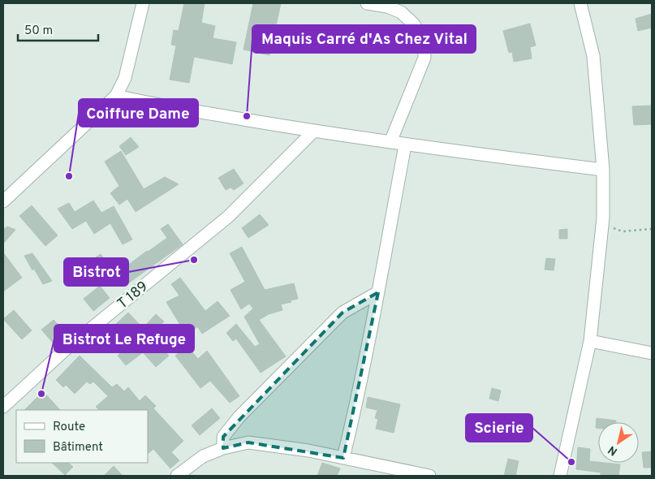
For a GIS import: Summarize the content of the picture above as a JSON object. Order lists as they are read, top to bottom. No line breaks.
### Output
{"streets":{"street":["T 189"]},"places":["Maquis Carré d'As Chez Vital","Coiffure Dame","Bistrot","Bistrot Le Refuge","Scierie"],"legend":["Route","Bâtiment"],"scale_bar":"50 m","north":"bottom left"}
